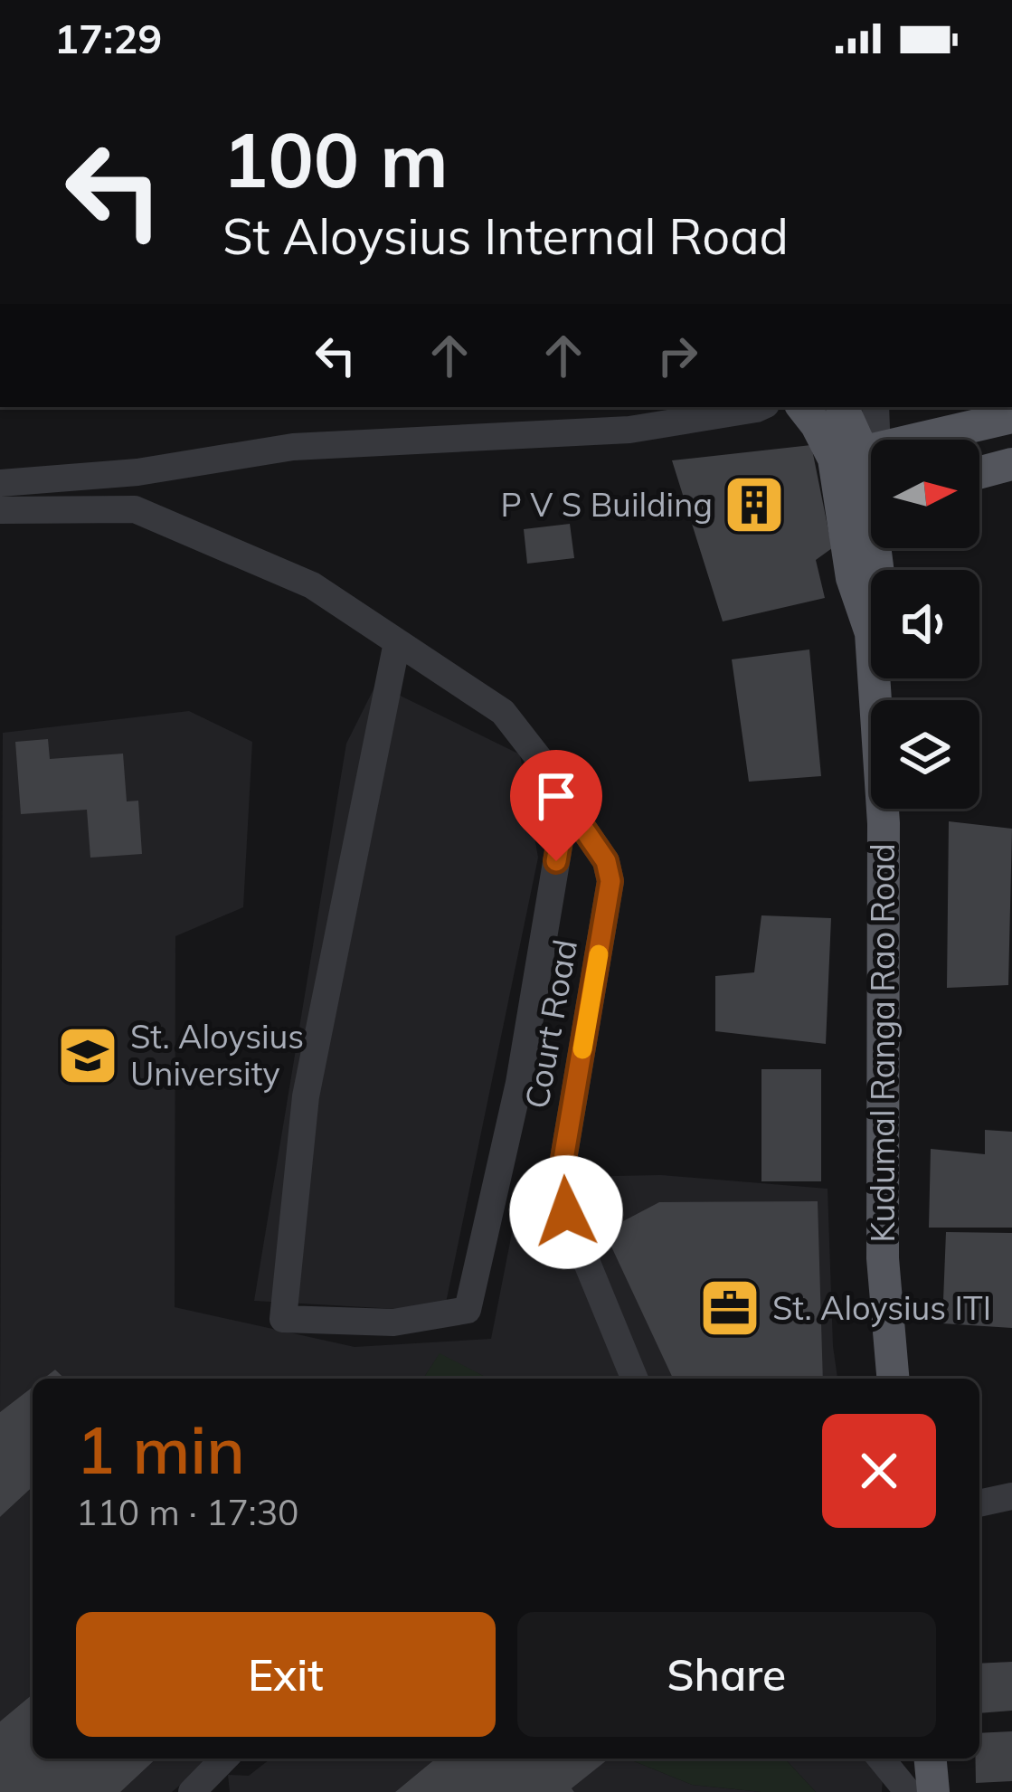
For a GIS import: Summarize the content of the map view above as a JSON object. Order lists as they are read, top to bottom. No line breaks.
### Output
{"streets":{"main road":["Kudumal Ranga Rao Road"],"street":["Court Road"]},"places":{"building":["P V S Building"],"school or university":["St. Aloysius University"],"office":["St. Aloysius ITI"]},"north":"right","page":{"status":"17:29","turn":["100 m","St Aloysius Internal Road"],"heading":["1 min","110 m · 17:30"],"buttons":["Exit","Share"]}}
